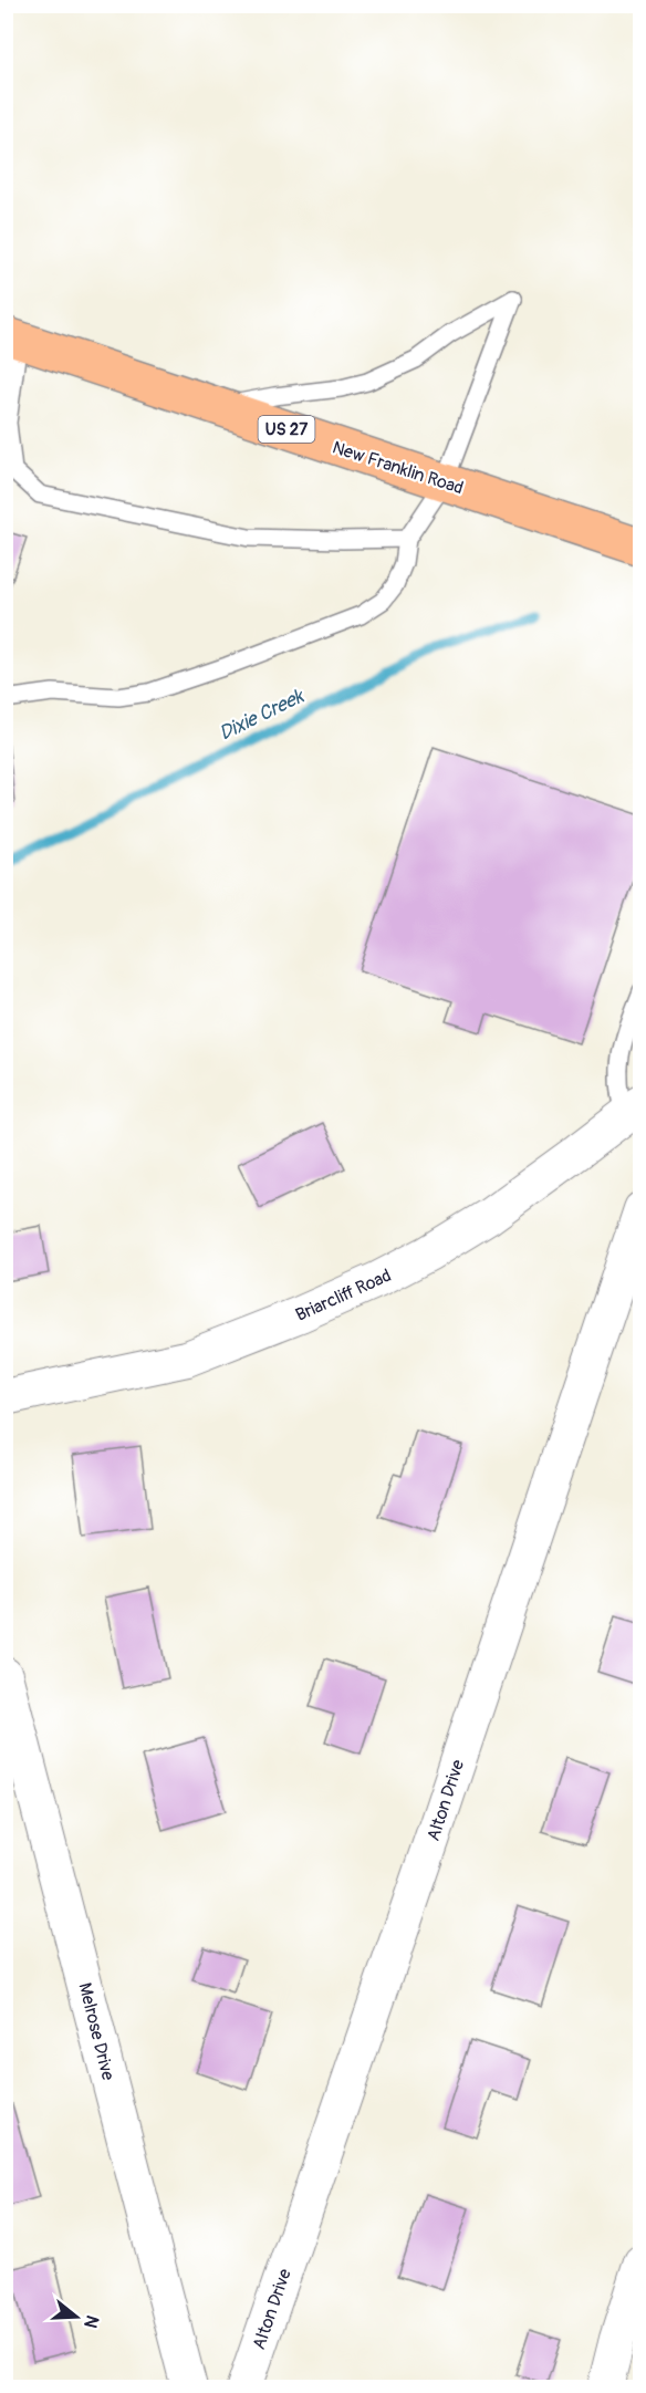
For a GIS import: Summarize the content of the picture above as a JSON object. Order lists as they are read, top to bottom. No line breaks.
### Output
{"streets":{"highway":["US 27","New Franklin Road"],"street":["Briarcliff Road","Alton Drive","Melrose Drive"]},"water":["Dixie Creek"],"north":"right"}
